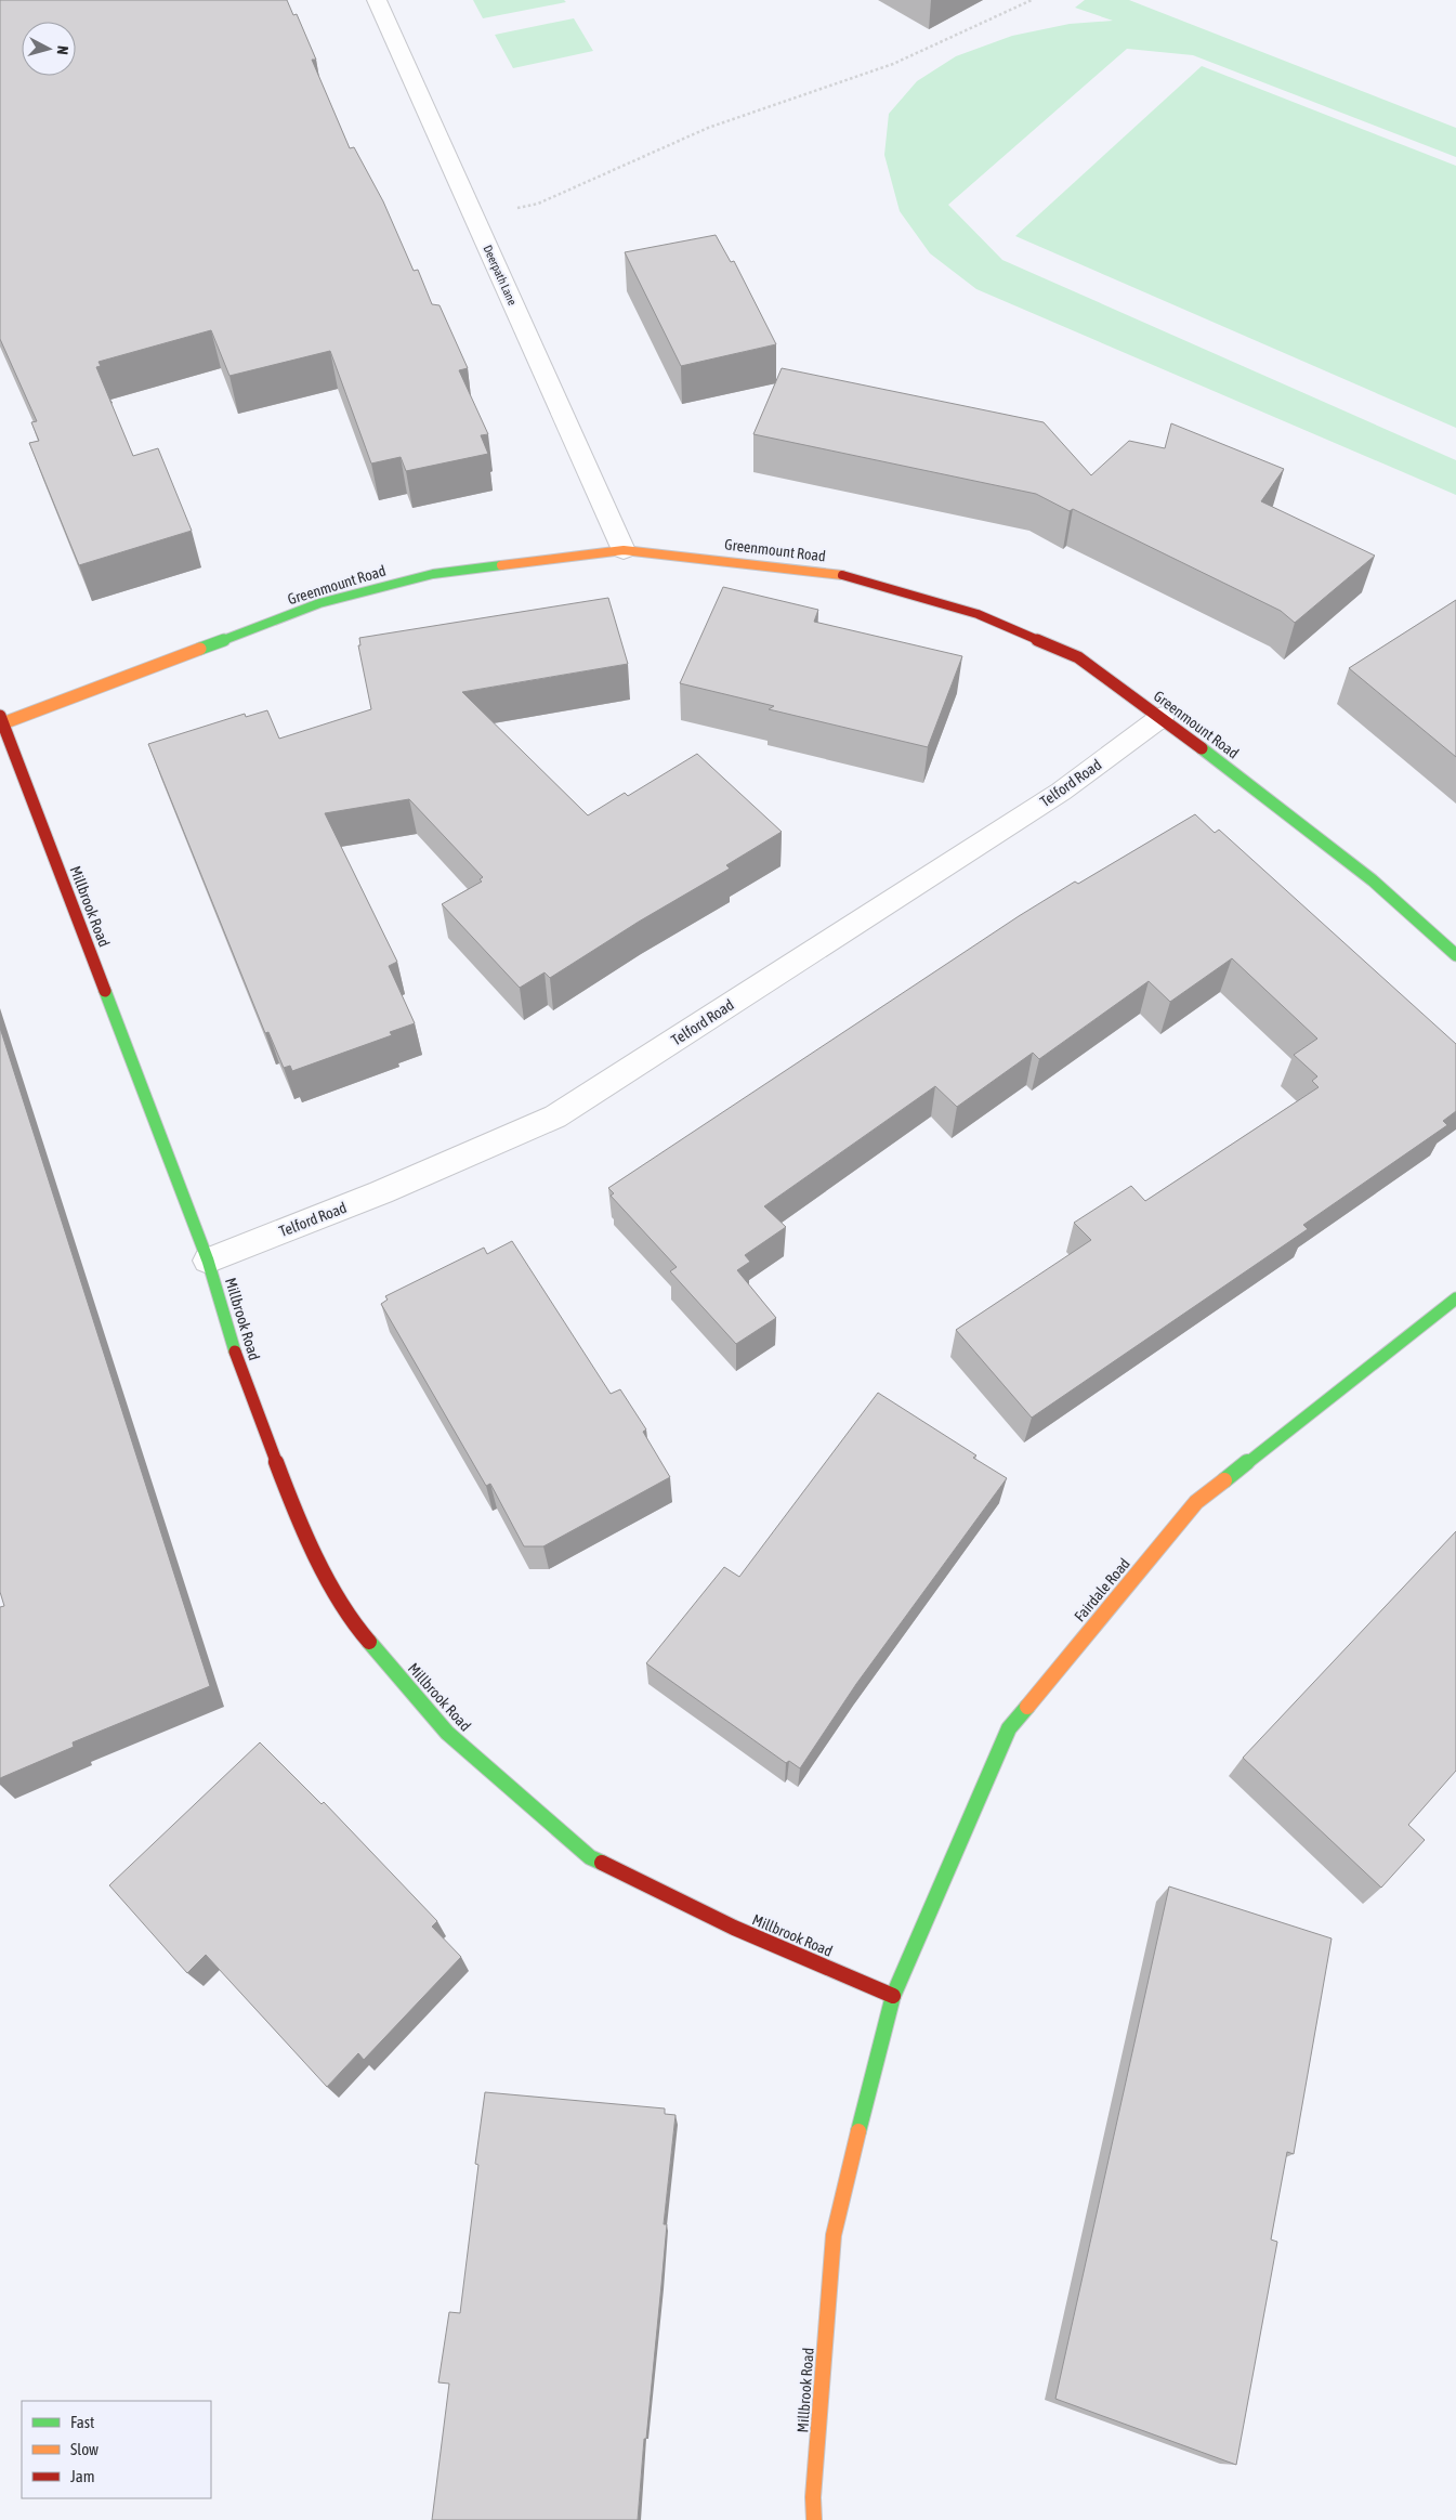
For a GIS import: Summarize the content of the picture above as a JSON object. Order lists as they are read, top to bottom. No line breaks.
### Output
{"streets":{"street":["Deerpath Lane","Greenmount Road","Telford Road","Millbrook Road","Fairdale Road"]},"crossings":[["Deerpath Lane","Greenmount Road"],["Greenmount Road","Telford Road"],["Greenmount Road","Millbrook Road"],["Telford Road","Millbrook Road"],["Millbrook Road","Fairdale Road"]],"legend":["Fast","Slow","Jam"],"north":"right"}
